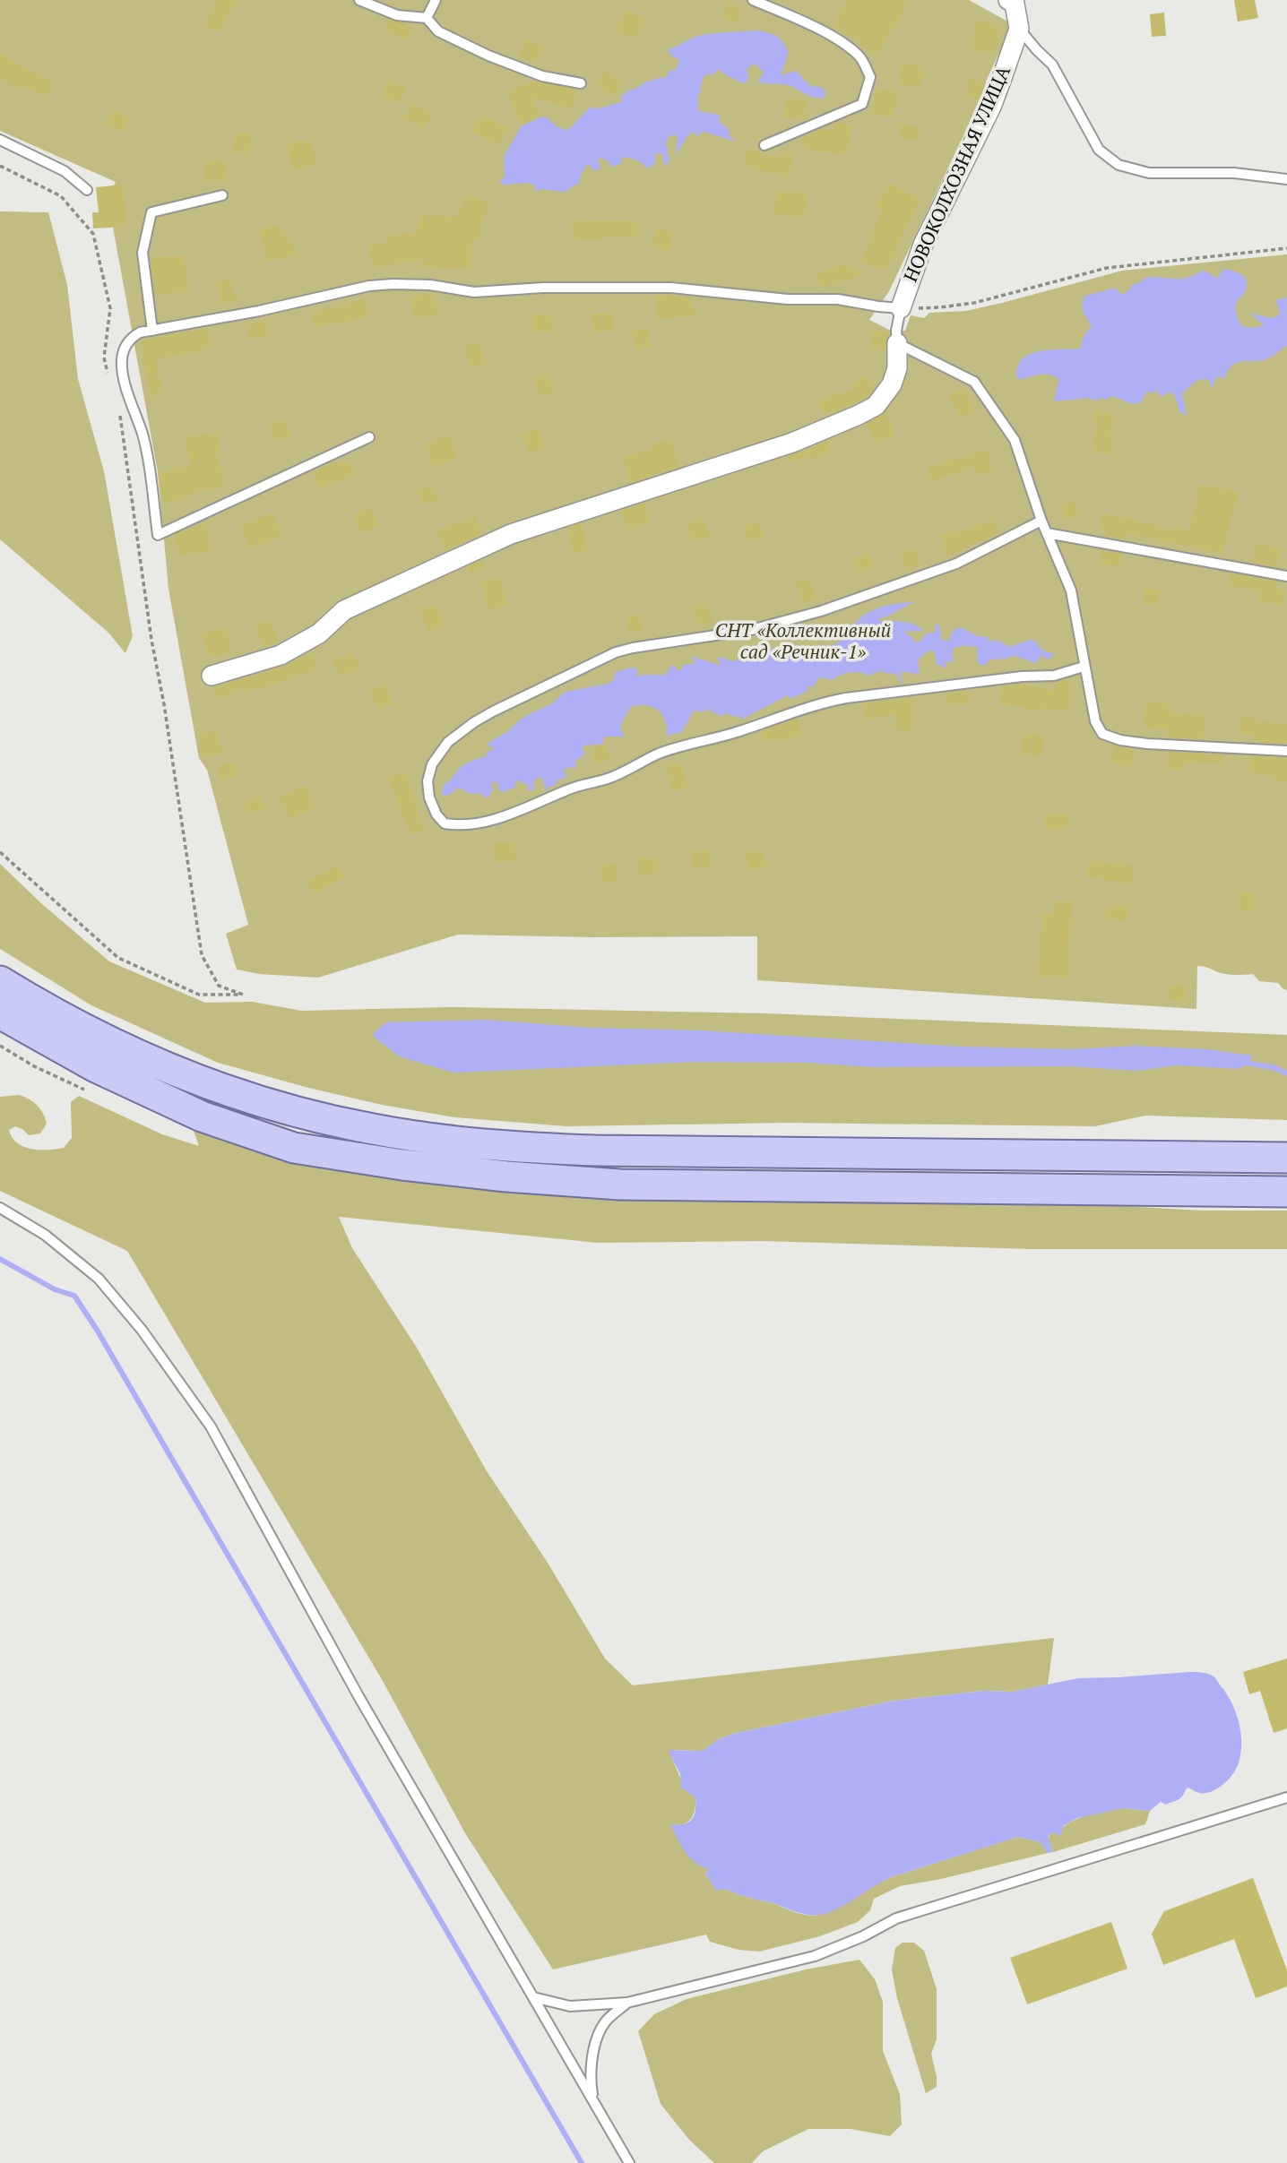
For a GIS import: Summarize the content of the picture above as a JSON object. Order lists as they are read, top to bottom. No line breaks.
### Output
{"streets":{"street":["НОВОКОЛХОЗНАЯ УЛИЦА"]},"parks":["СНТ «Коллективный сад «Речник-1»"]}
